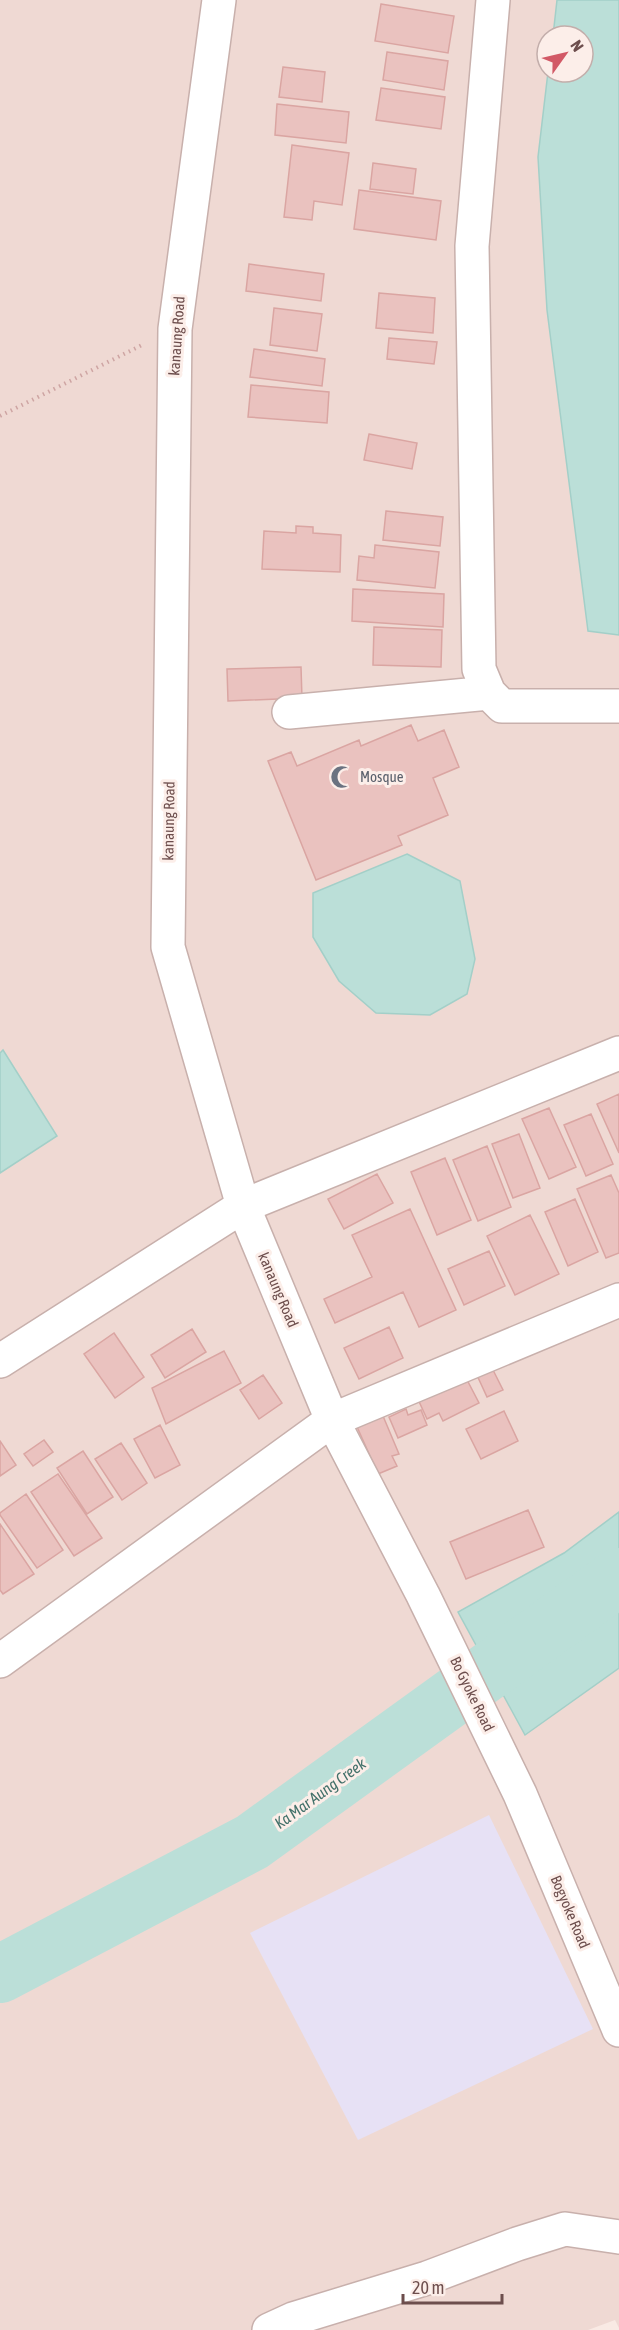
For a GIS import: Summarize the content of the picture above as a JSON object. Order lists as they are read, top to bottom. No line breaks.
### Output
{"streets":{"street":["kanaung Road","Bo Gyoke Road","Bogyoke Road"]},"crossings":[["kanaung Road","Bo Gyoke Road"],["Bo Gyoke Road","Bogyoke Road"]],"water":["Ka Mar Aung Creek"],"places":{"mosque":["Mosque"]},"scale_bar":"20 m","north":"top right"}
